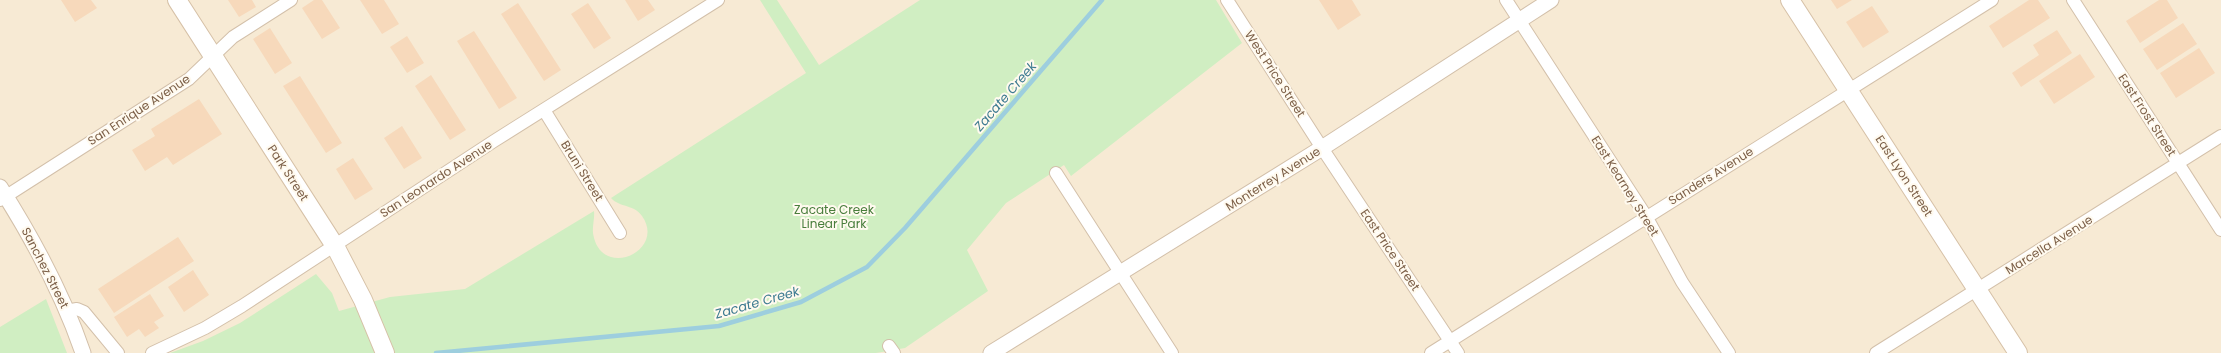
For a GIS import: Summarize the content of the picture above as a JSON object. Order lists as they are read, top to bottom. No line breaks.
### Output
{"streets":{"main road":["Park Street","East Lyon Street"],"street":["West Price Street","San Enrique Avenue","East Frost Street","Bruni Street","Sanders Avenue","San Leonardo Avenue","Monterrey Avenue","East Kearney Street","Marcella Avenue","East Price Street","Sanchez Street"]},"crossings":[["West Price Street","Monterrey Avenue"],["West Price Street","East Price Street"],["San Enrique Avenue","Park Street"],["San Enrique Avenue","Sanchez Street"],["East Frost Street","Marcella Avenue"],["Bruni Street","San Leonardo Avenue"],["Park Street","San Leonardo Avenue"],["Sanders Avenue","East Lyon Street"],["Sanders Avenue","East Kearney Street"],["Sanders Avenue","East Price Street"],["East Lyon Street","Marcella Avenue"],["Monterrey Avenue","East Kearney Street"],["Monterrey Avenue","East Price Street"]],"water":["Zacate Creek"],"parks":["Zacate Creek Linear Park"]}
